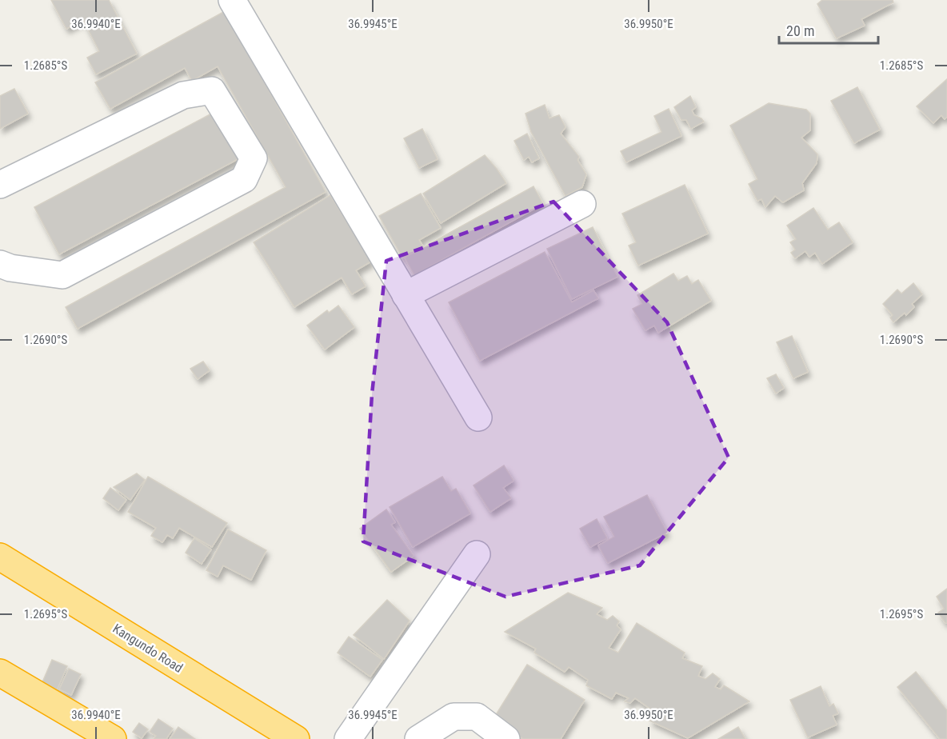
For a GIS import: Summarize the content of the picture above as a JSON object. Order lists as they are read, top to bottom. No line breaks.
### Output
{"streets":{"highway":["Kangundo Road"]},"scale_bar":"20 m","coordinates":["36.9940°E","36.9945°E","36.9950°E","1.2685°S","1.2690°S","1.2695°S"]}
